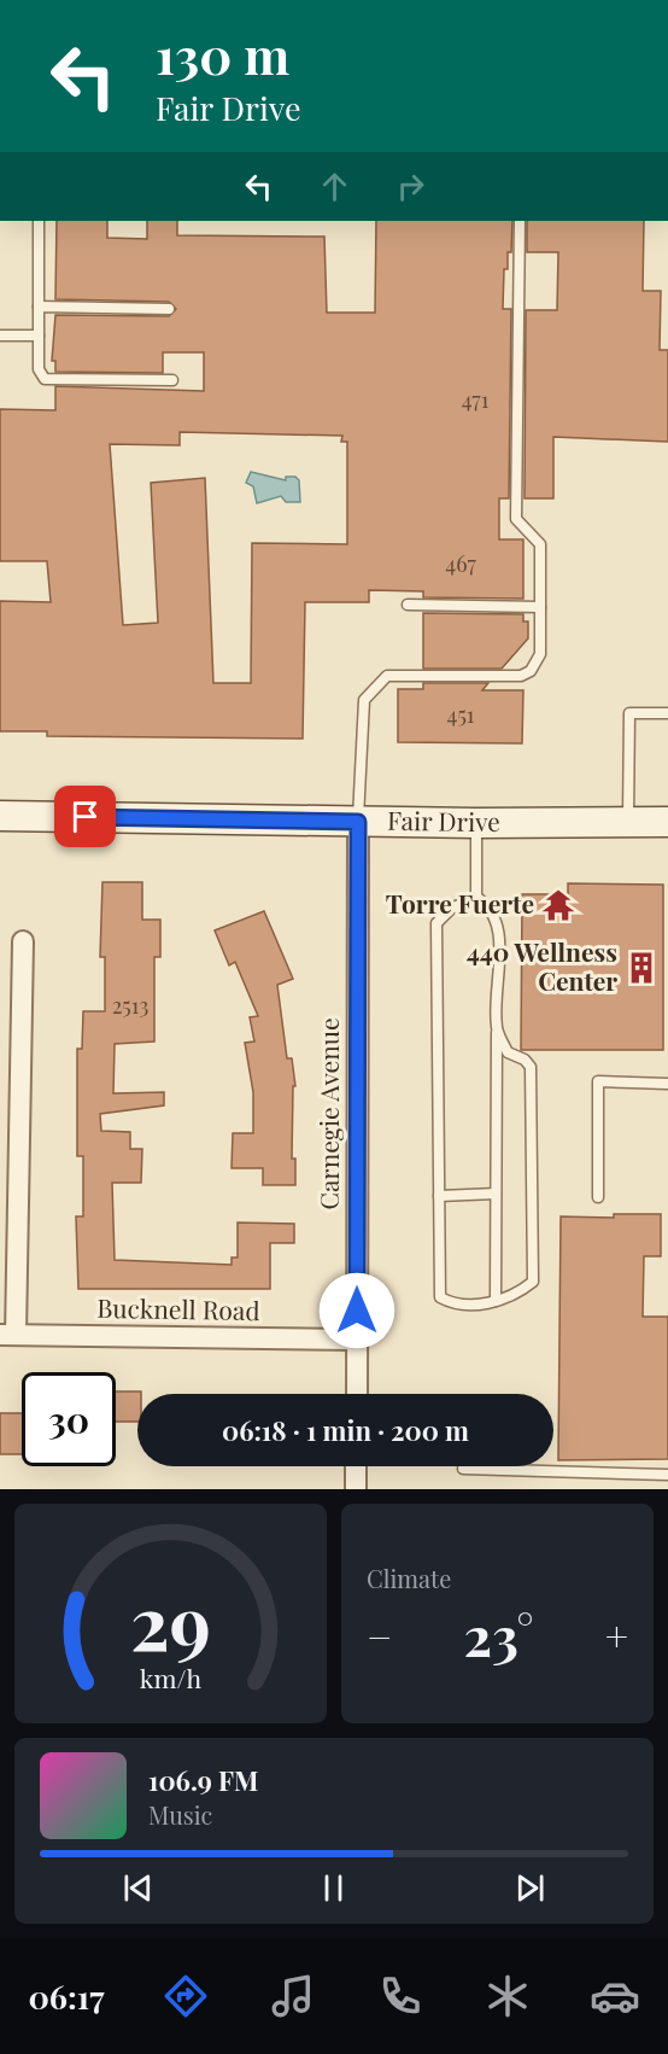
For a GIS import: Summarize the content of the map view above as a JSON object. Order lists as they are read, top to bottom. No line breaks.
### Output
{"streets":{"main road":["Fair Drive"],"street":["Carnegie Avenue","Bucknell Road"]},"crossings":[["Fair Drive","Carnegie Avenue"],["Carnegie Avenue","Bucknell Road"]],"places":{"temple":["Torre Fuerte"],"building":["440 Wellness Center"]},"house_numbers":["471","467","451","2513"],"page":{"turn":["130 m","Fair Drive"],"limit":"30","trip":"06:18 · 1 min · 200 m","tile":"Climate","heat":["−","23°","+"],"song":["106.9 FM","Music"],"tabs":"06:17","gauge":["29","km/h"]}}
